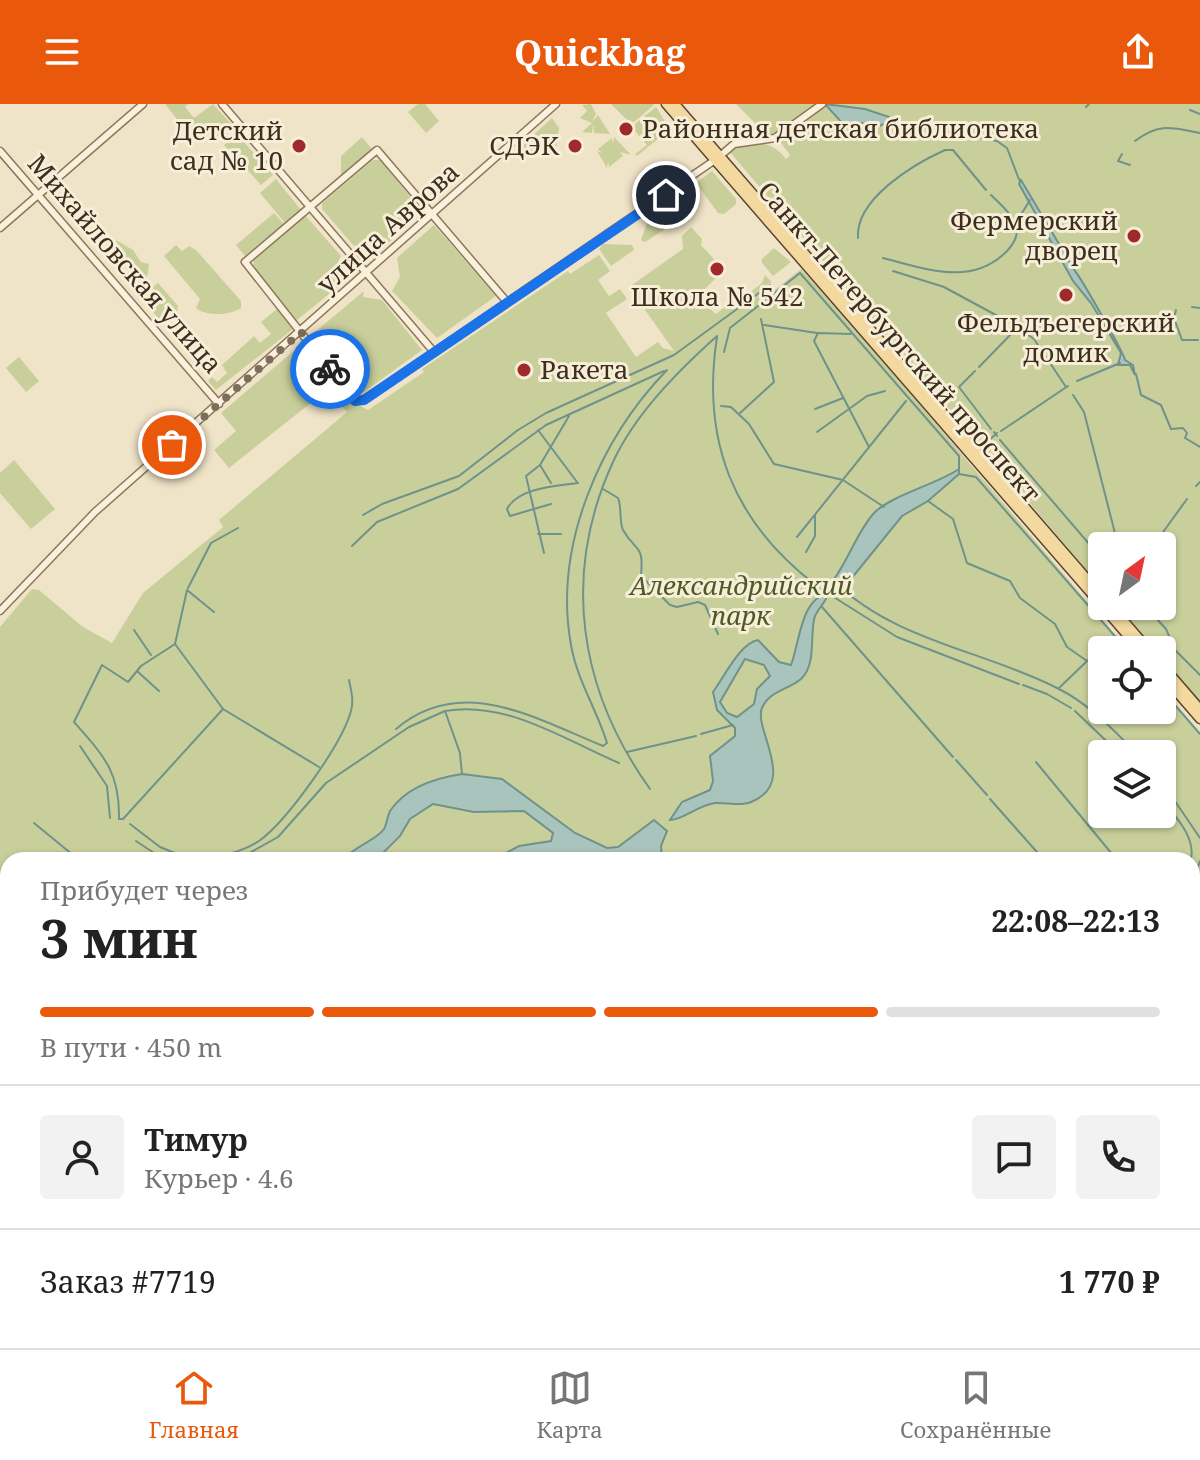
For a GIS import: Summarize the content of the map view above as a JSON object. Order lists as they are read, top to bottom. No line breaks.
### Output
{"streets":{"main road":["Санкт-Петербургский проспект"],"street":["улица Аврова","Михайловская улица"]},"crossings":[["улица Аврова","Михайловская улица"]],"parks":["Александрийский парк"],"places":["Районная детская библиотека","Детский сад № 10","СДЭК","Фермерский дворец","Школа № 542","Фельдъегерский домик","Ракета"],"north":"top right","page":{"header":"Quickbag","heading":["3 мин","Прибудет через","22:08–22:13"],"panel":["Тимур","Курьер · 4.6","Заказ #7719","1 770 ₽"],"bar":"В пути · 450 m","tabs":["Главная","Карта","Сохранённые"]}}
